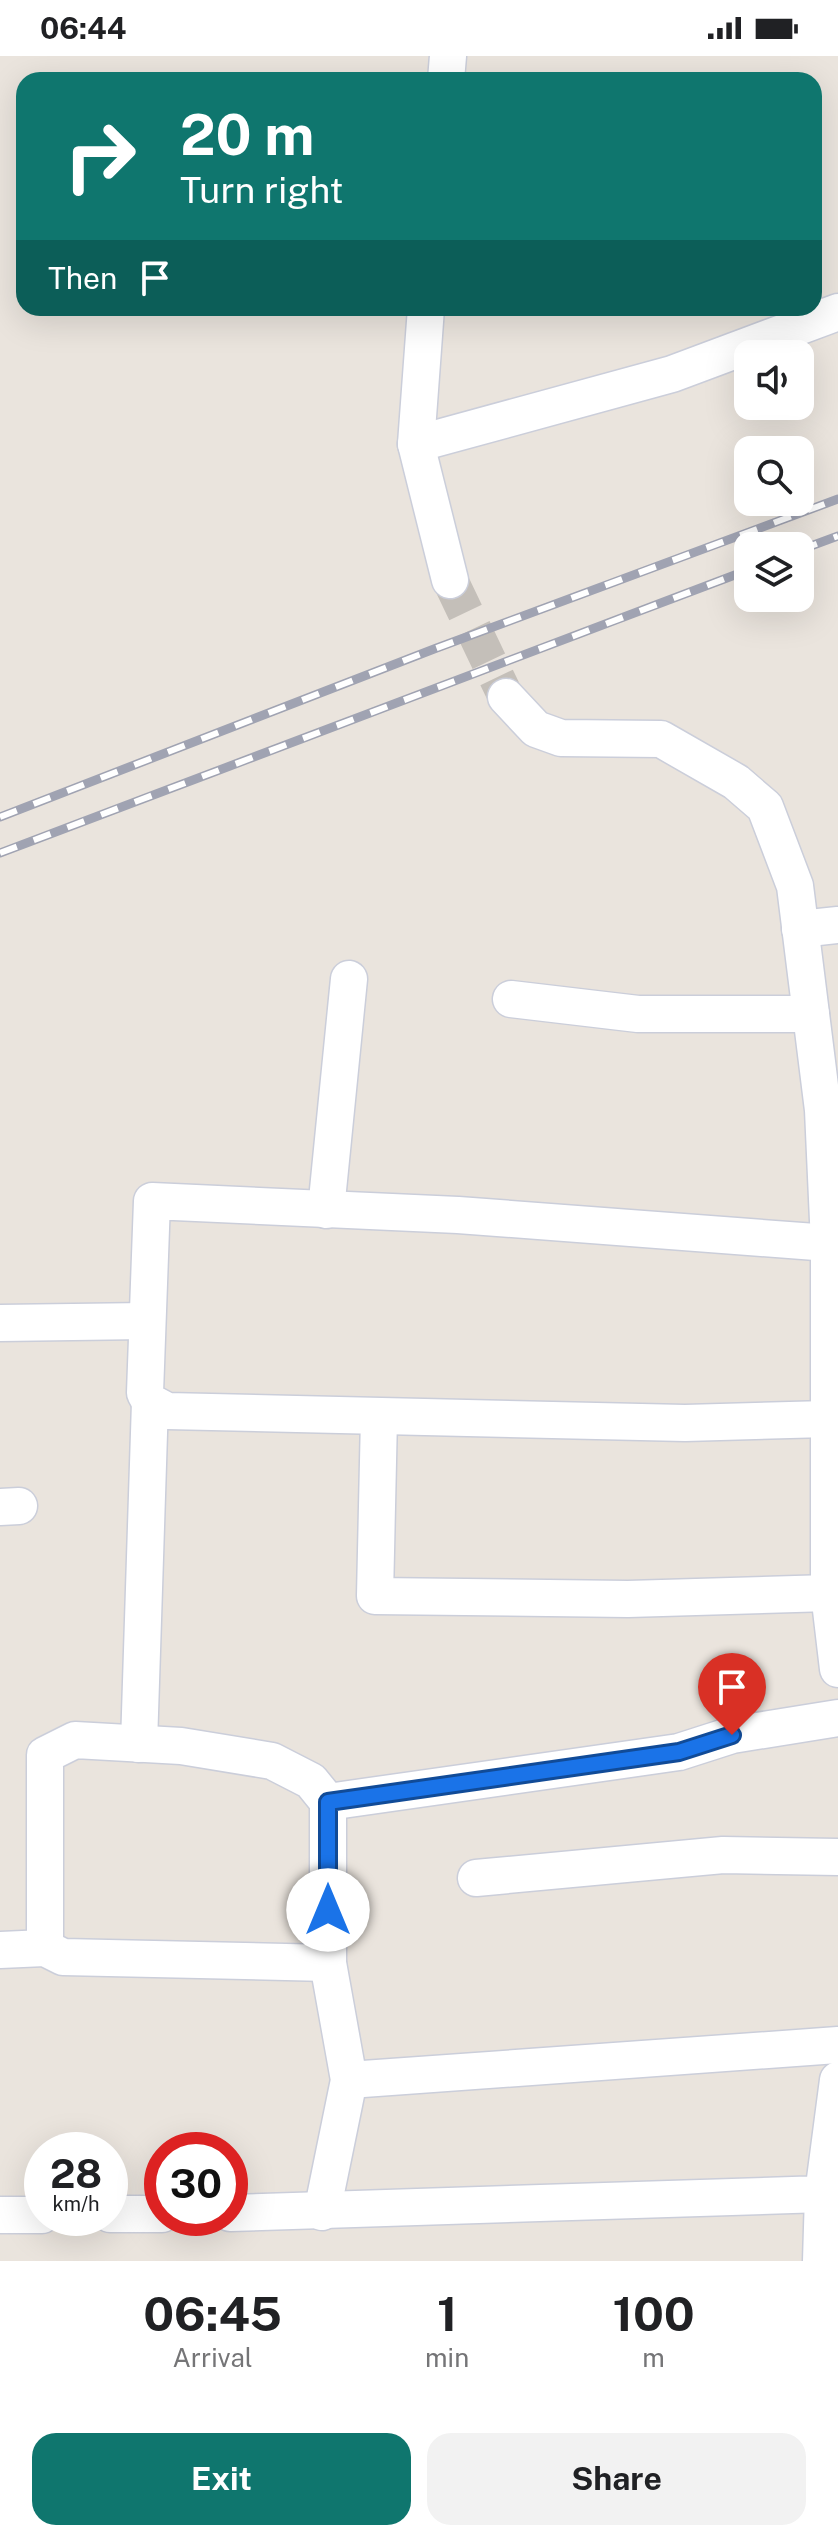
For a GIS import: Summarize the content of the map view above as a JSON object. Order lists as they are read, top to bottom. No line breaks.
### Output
{"page":{"status":"06:44","turn":["20 m","Turn right"],"then":"Then","speed":"28 km/h","limit":"30","eta":["06:45","Arrival","1","min","100","m"],"buttons":["Exit","Share"]}}
